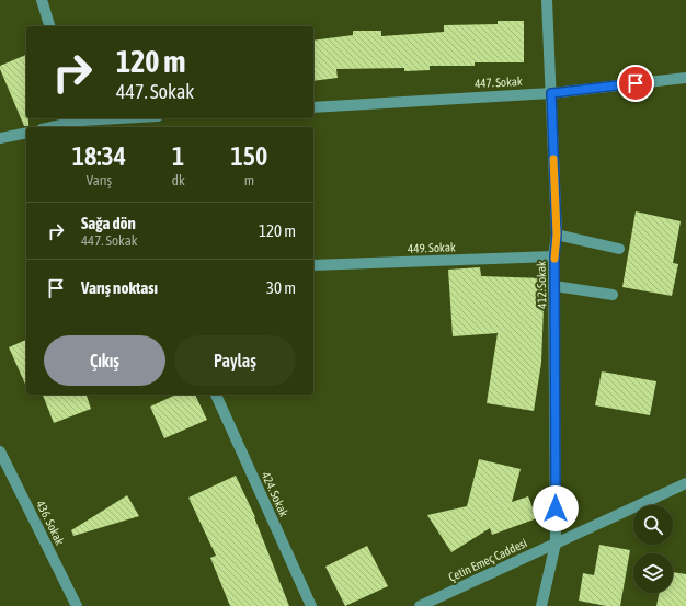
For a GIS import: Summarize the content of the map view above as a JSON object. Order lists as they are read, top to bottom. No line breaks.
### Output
{"streets":{"street":["447. Sokak","449. Sokak","412. Sokak","424. Sokak","436. Sokak","Çetin Emeç Caddesi"]},"crossings":[["447. Sokak","412. Sokak"],["449. Sokak","412. Sokak"],["412. Sokak","Çetin Emeç Caddesi"]],"page":{"turn":["120 m","447. Sokak"],"eta":["18:34","Varış","1","dk","150","m"],"list":[{"name":"Sağa dön","note":"447. Sokak","value":"120 m"},{"name":"Varış noktası","value":"30 m"}],"buttons":["Çıkış","Paylaş"]}}
